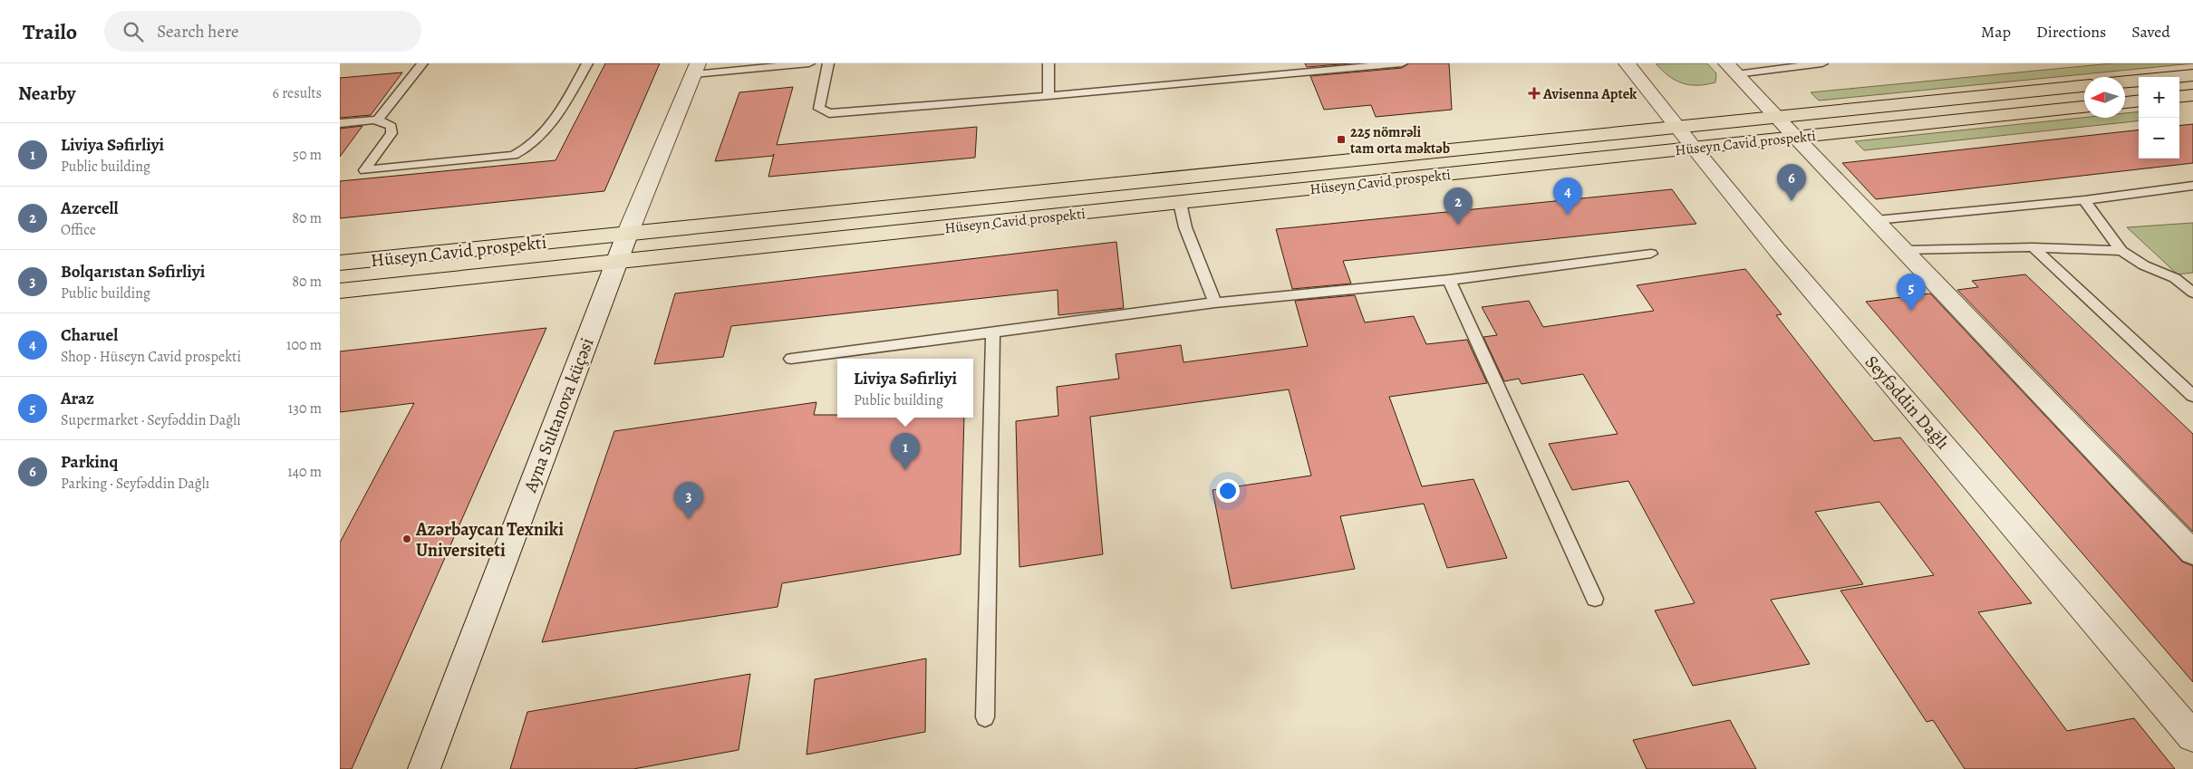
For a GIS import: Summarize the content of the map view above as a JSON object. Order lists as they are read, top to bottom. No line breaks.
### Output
{"streets":{"main road":["Hüseyn Cavid prospekti"],"street":["Seyfəddin Dağlı","Ayna Sultanova küçəsi"]},"crossings":[["Hüseyn Cavid prospekti","Seyfəddin Dağlı"],["Hüseyn Cavid prospekti","Ayna Sultanova küçəsi"]],"places":{"health":["Avisenna Aptek"],"transit":["225 nömrəli tam orta məktəb"],"other":["Azərbaycan Texniki Universiteti"]},"north":"left","page":{"header":"Trailo","search":"Search here","nav":["Map","Directions","Saved"],"heading":["Nearby","6 results"],"map_buttons":["+","−"],"list":[{"mark":"1","name":"Liviya Səfirliyi","note":"Public building","value":"50 m"},{"mark":"2","name":"Azercell","note":"Office","value":"80 m"},{"mark":"3","name":"Bolqarıstan Səfirliyi","note":"Public building","value":"80 m"},{"mark":"4","name":"Charuel","note":"Shop · Hüseyn Cavid prospekti","value":"100 m"},{"mark":"5","name":"Araz","note":"Supermarket · Seyfəddin Dağlı","value":"130 m"},{"mark":"6","name":"Parkinq","note":"Parking · Seyfəddin Dağlı","value":"140 m"}],"pins":["6","4","2","5","1","3"],"popup":["Liviya Səfirliyi","Public building"]}}
